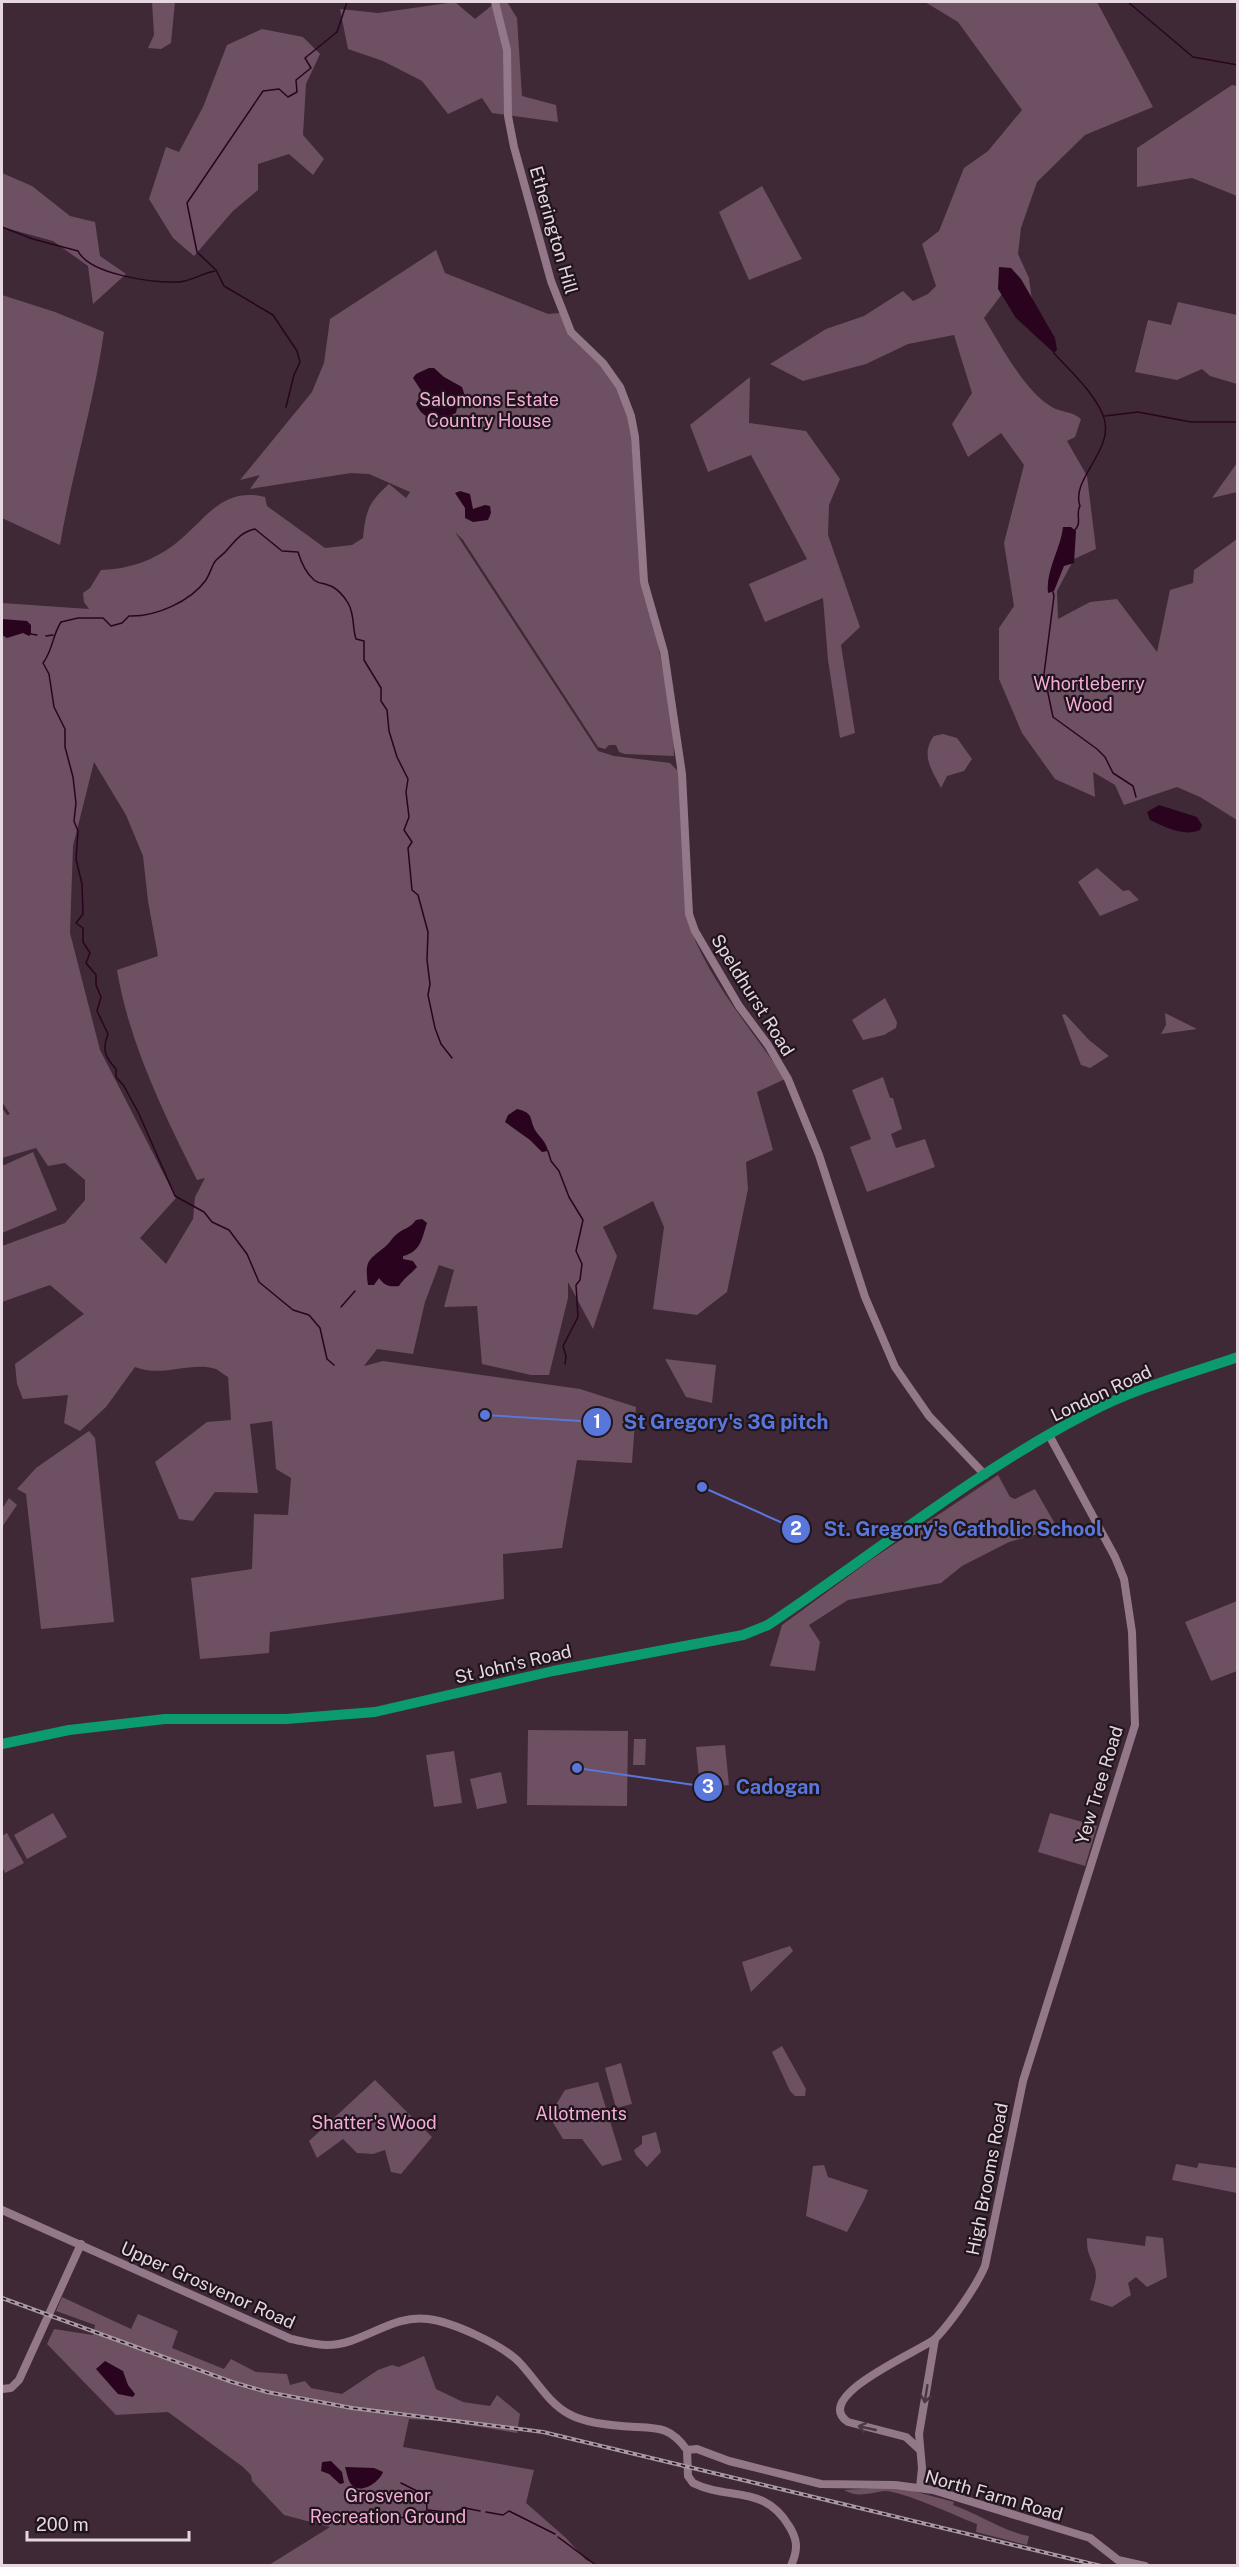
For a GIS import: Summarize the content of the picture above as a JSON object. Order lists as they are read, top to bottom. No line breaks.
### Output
{"streets":{"highway":["London Road","St John's Road"],"street":["Etherington Hill","Speldhurst Road","Yew Tree Road","High Brooms Road","Upper Grosvenor Road","North Farm Road"]},"crossings":[["Etherington Hill","Speldhurst Road"],["Speldhurst Road","London Road"],["Speldhurst Road","St John's Road"],["London Road","St John's Road"],["London Road","Yew Tree Road"],["Yew Tree Road","High Brooms Road"],["Upper Grosvenor Road","North Farm Road"]],"parks":["Salomons Estate Country House","Whortleberry Wood","Allotments","Shatter's Wood","Grosvenor Recreation Ground"],"places":["St Gregory's 3G pitch","St. Gregory's Catholic School","Cadogan"],"scale_bar":"200 m"}
